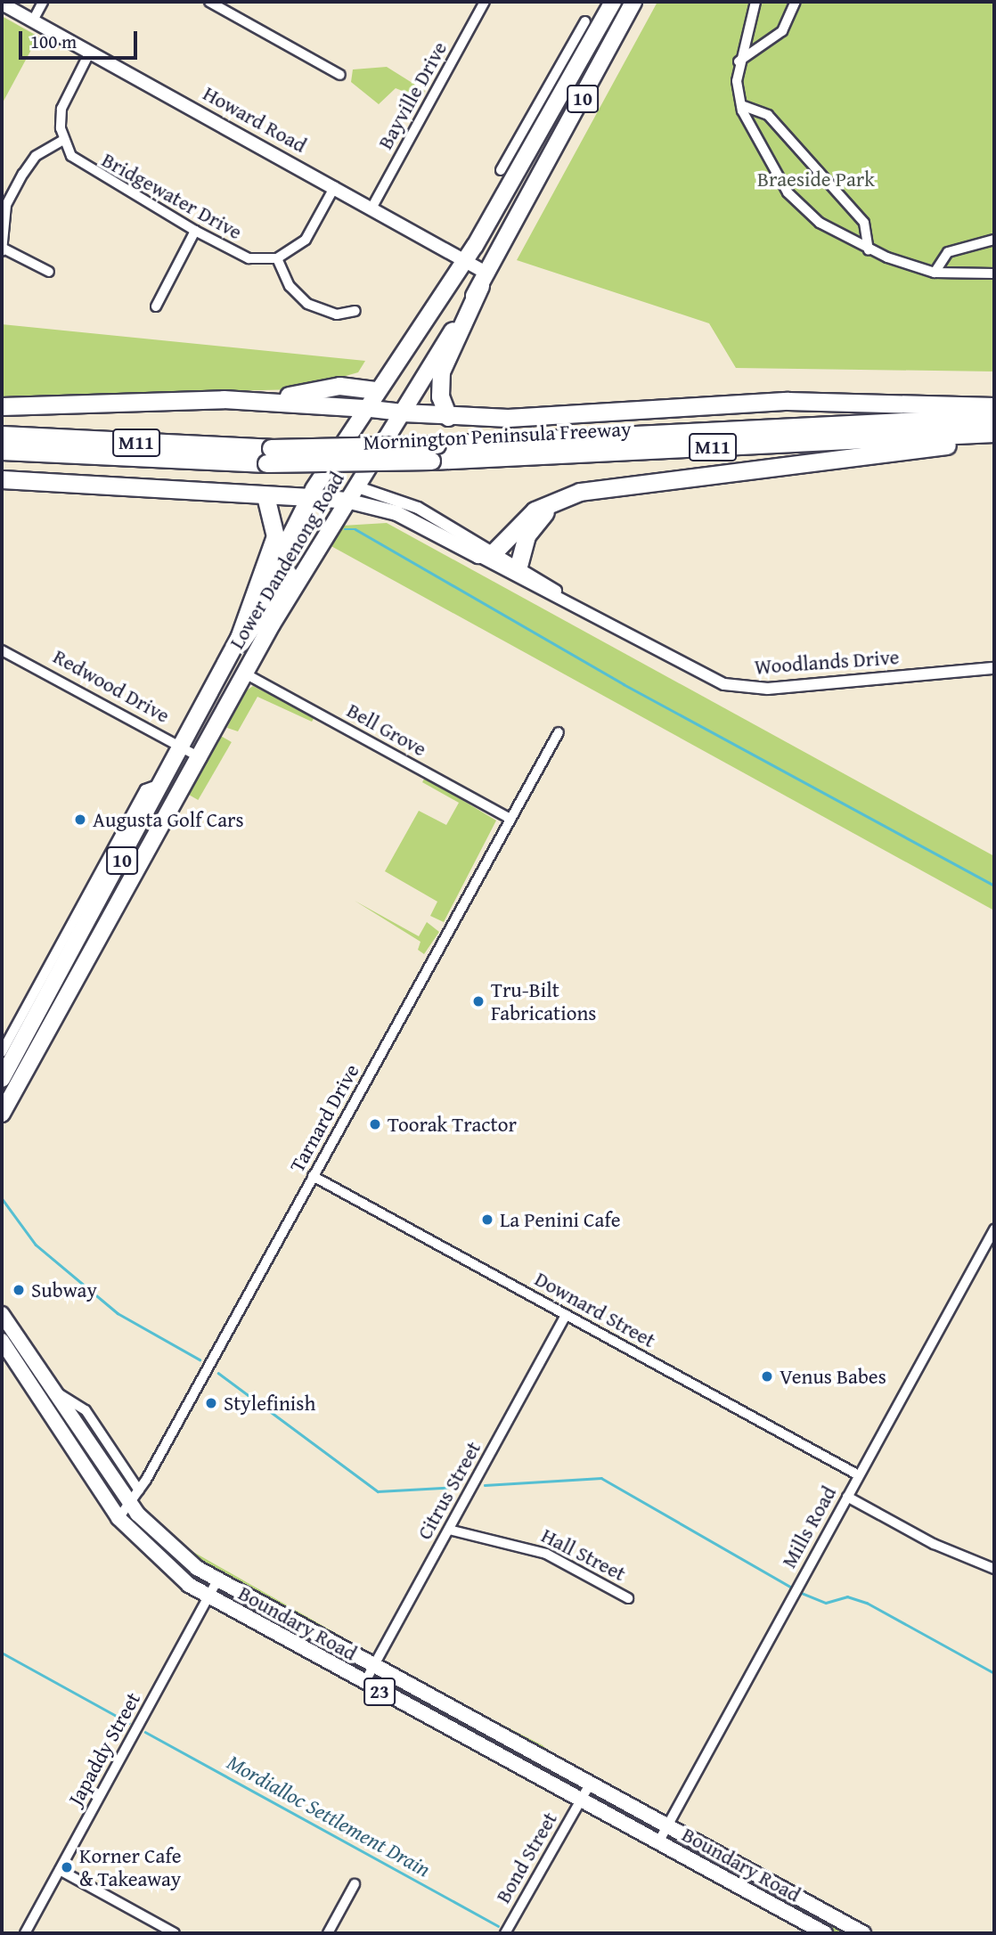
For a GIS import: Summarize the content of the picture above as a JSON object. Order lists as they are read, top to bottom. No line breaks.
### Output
{"streets":{"highway":["10","Mornington Peninsula Freeway","M11","Lower Dandenong Road"],"main road":["Howard Road","Woodlands Drive","Boundary Road","23"],"street":["Bayville Drive","Bridgewater Drive","Redwood Drive","Bell Grove","Tarnard Drive","Downard Street","Citrus Street","Mills Road","Hall Street","Japaddy Street","Bond Street"]},"crossings":[["Bayville Drive","Howard Road"],["Howard Road","Lower Dandenong Road"],["Lower Dandenong Road","Woodlands Drive"],["Lower Dandenong Road","Redwood Drive"],["Lower Dandenong Road","Bell Grove"],["Bell Grove","Tarnard Drive"],["Tarnard Drive","Downard Street"],["Tarnard Drive","Boundary Road"],["Downard Street","Citrus Street"],["Downard Street","Mills Road"],["Citrus Street","Hall Street"],["Citrus Street","Boundary Road"],["Mills Road","Boundary Road"],["Boundary Road","Japaddy Street"],["Boundary Road","Bond Street"]],"water":["Mordialloc Settlement Drain"],"parks":["Braeside Park"],"places":["Augusta Golf Cars","Tru-Bilt Fabrications","Toorak Tractor","La Penini Cafe","Subway","Venus Babes","Stylefinish","Korner Cafe & Takeaway"],"scale_bar":"100 m"}
